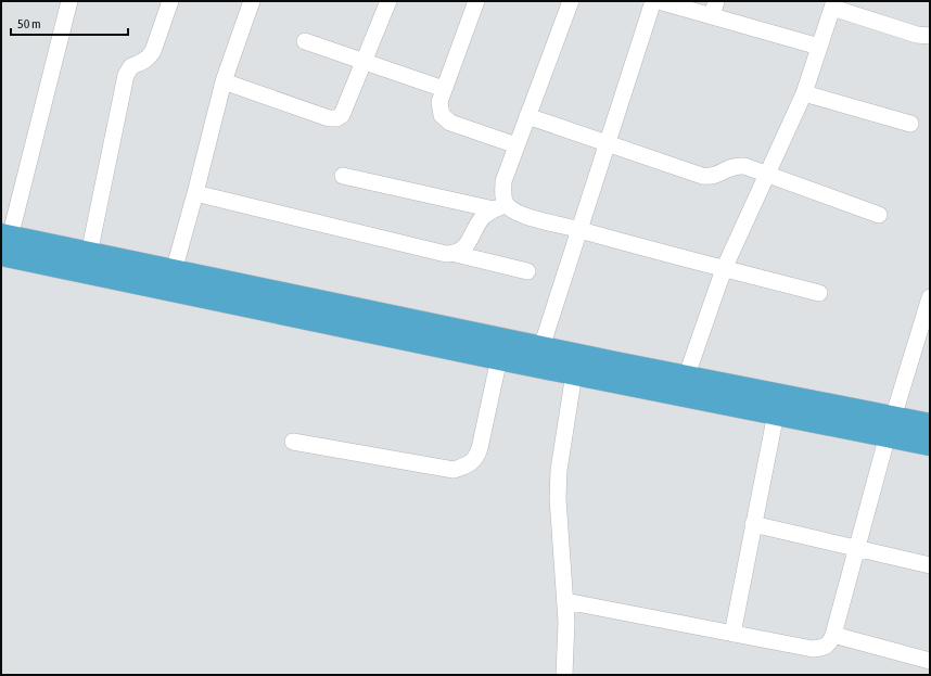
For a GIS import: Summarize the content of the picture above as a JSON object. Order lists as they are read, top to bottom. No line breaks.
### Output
{"scale_bar":"50 m"}
